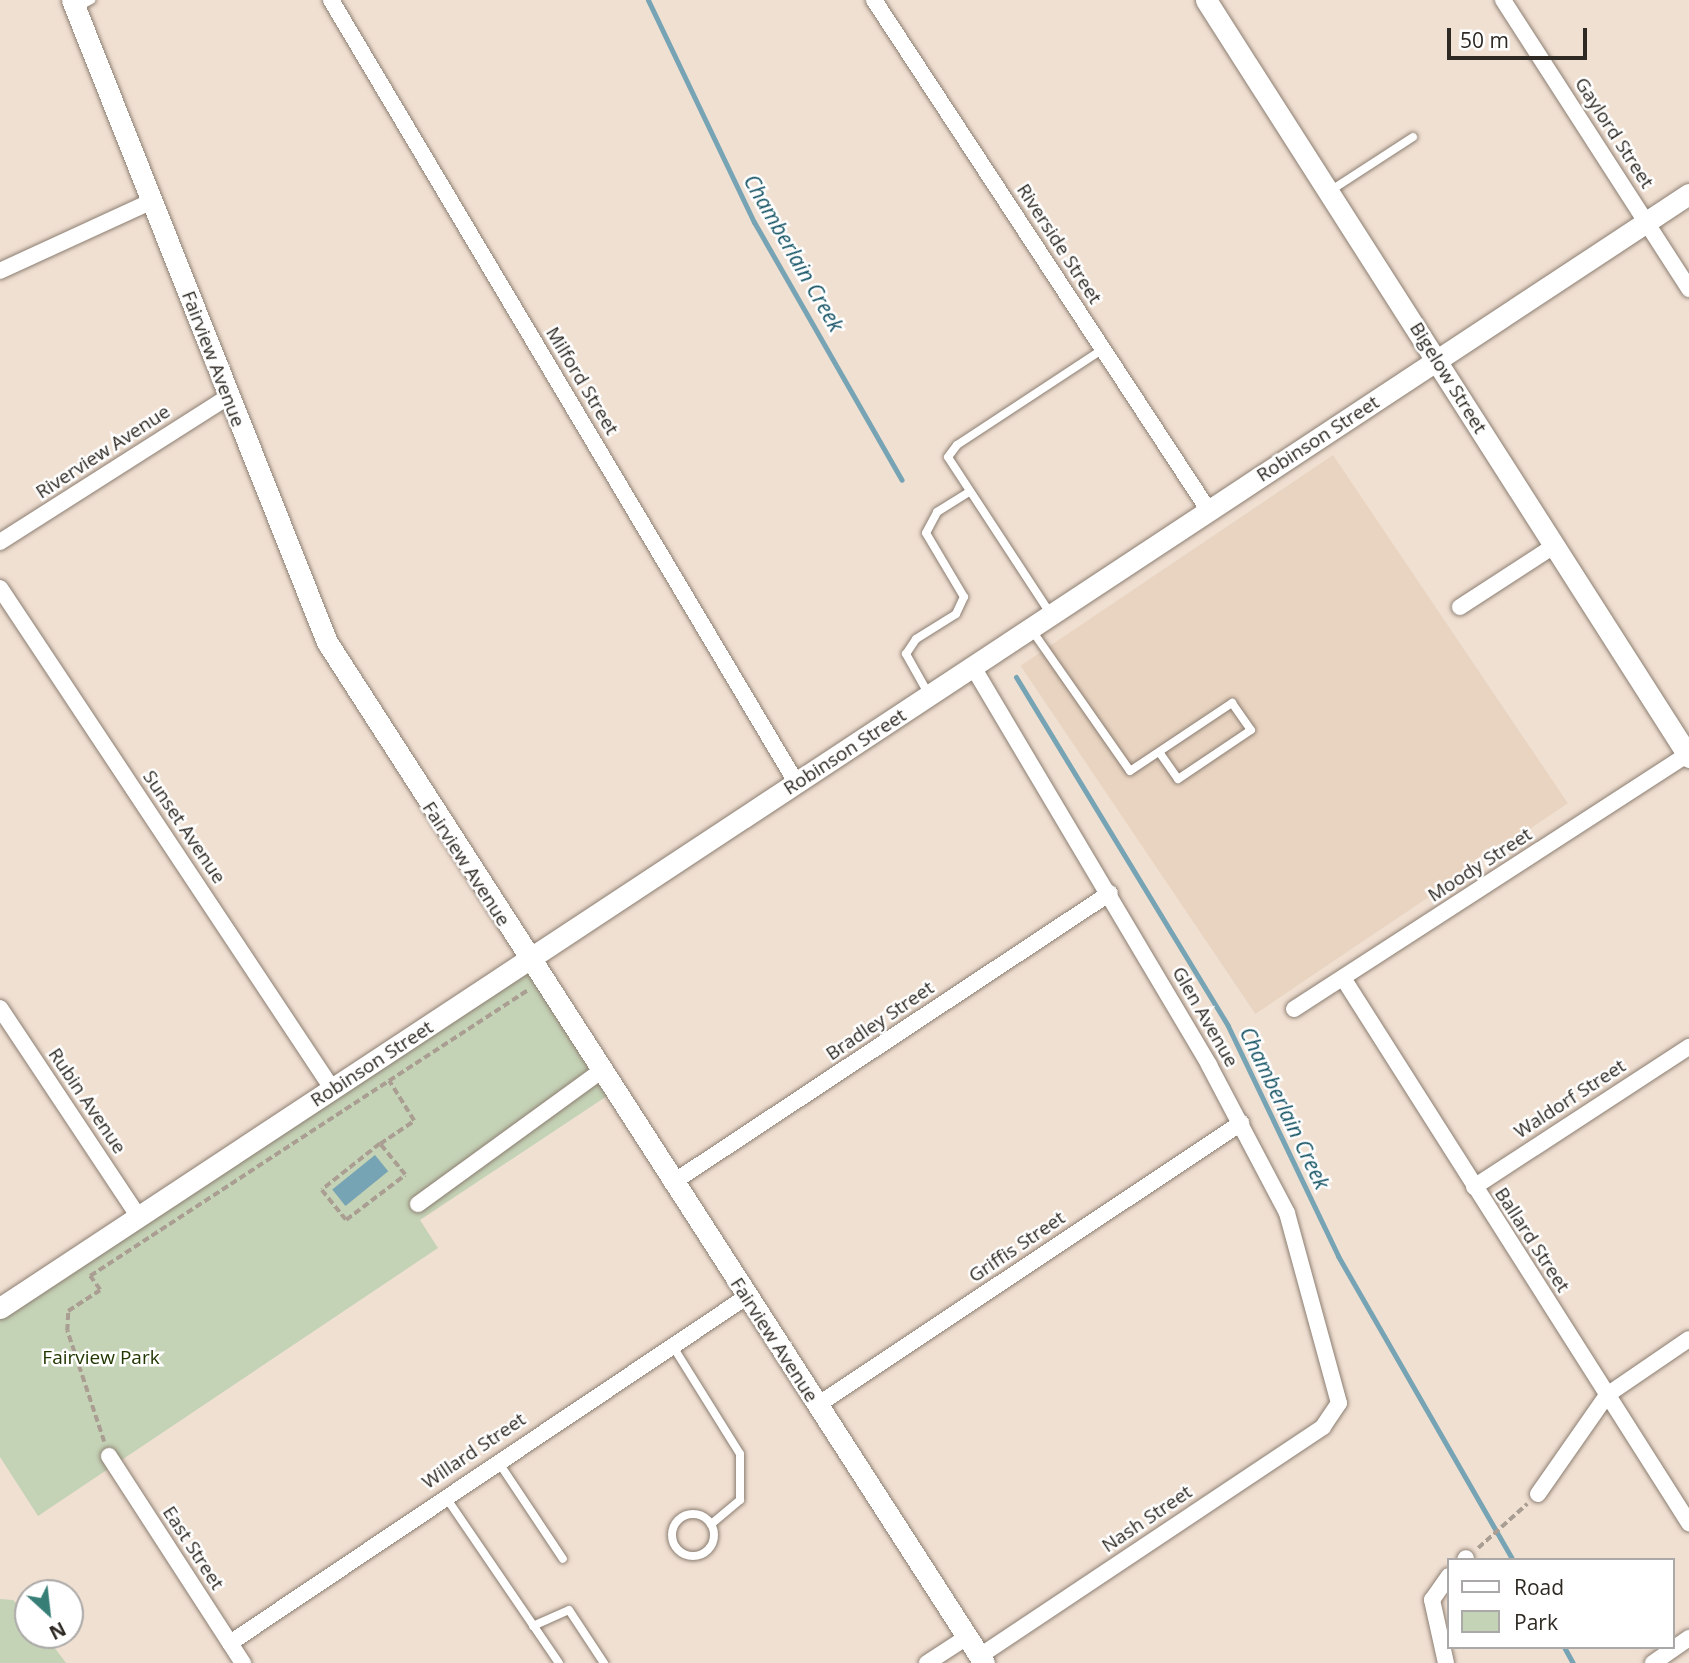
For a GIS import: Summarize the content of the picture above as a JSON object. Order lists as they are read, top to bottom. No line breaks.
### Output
{"streets":{"street":["Gaylord Street","Riverside Street","Fairview Avenue","Bigelow Street","Milford Street","Robinson Street","Riverview Avenue","Sunset Avenue","Moody Street","Glen Avenue","Bradley Street","Waldorf Street","Rubin Avenue","Ballard Street","Griffis Street","Willard Street","Nash Street","East Street"]},"crossings":[["Gaylord Street","Robinson Street"],["Riverside Street","Robinson Street"],["Fairview Avenue","Robinson Street"],["Fairview Avenue","Riverview Avenue"],["Fairview Avenue","Bradley Street"],["Fairview Avenue","Griffis Street"],["Fairview Avenue","Willard Street"],["Fairview Avenue","Nash Street"],["Bigelow Street","Robinson Street"],["Bigelow Street","Moody Street"],["Milford Street","Robinson Street"],["Robinson Street","Sunset Avenue"],["Robinson Street","Glen Avenue"],["Robinson Street","Rubin Avenue"],["Moody Street","Ballard Street"],["Glen Avenue","Bradley Street"],["Glen Avenue","Griffis Street"],["Glen Avenue","Nash Street"],["Waldorf Street","Ballard Street"],["Willard Street","East Street"]],"water":["Chamberlain Creek"],"parks":["Fairview Park"],"legend":["Road","Park"],"scale_bar":"50 m","north":"bottom right"}
